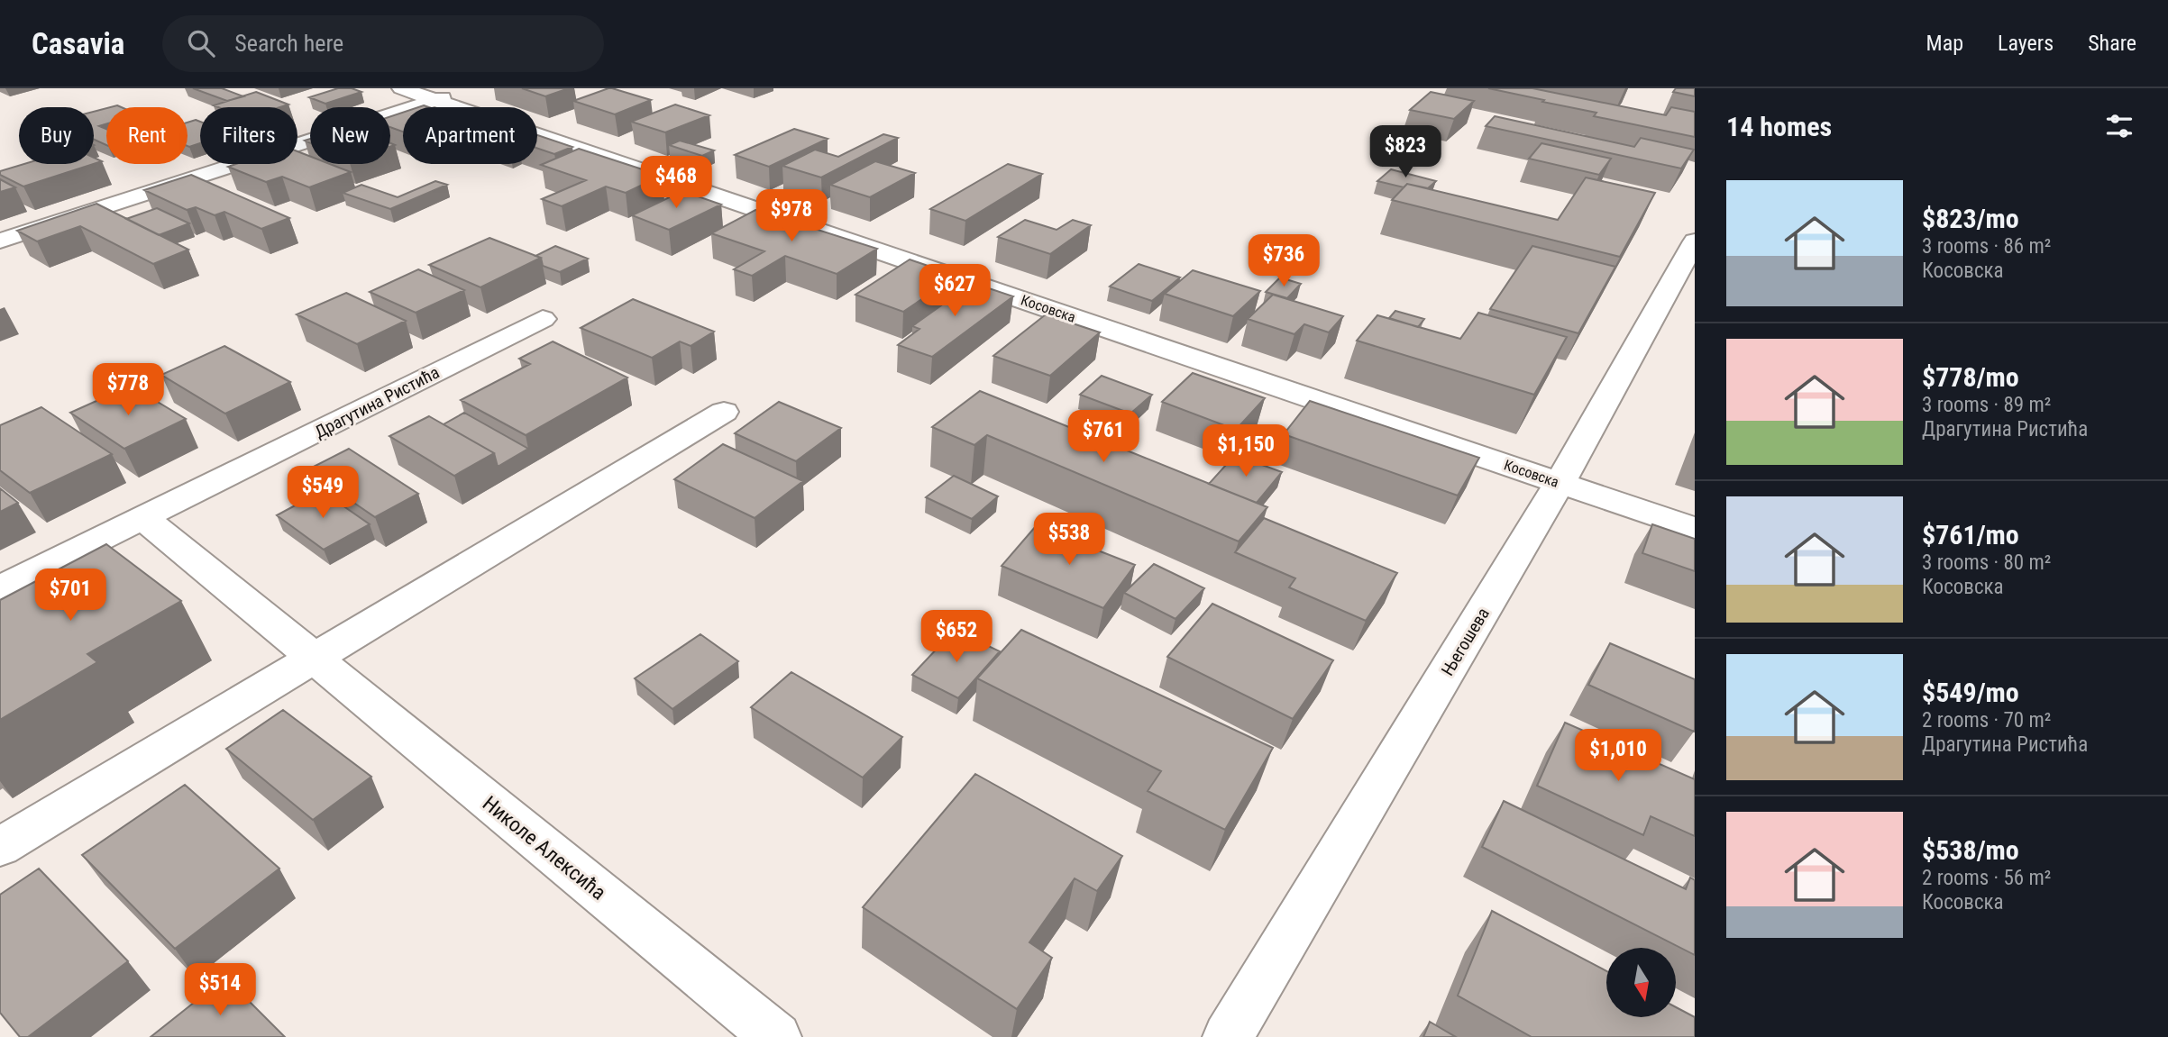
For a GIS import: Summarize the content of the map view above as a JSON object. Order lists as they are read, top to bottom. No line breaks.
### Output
{"streets":{"street":["Косовска","Драгутина Ристића","Његошева","Николе Алексића"]},"crossings":[["Косовска","Његошева"]],"north":"bottom","page":{"header":"Casavia","search":"Search here","nav":["Map","Layers","Share"],"heading":"14 homes","chip":["Buy","Rent","Filters","New","Apartment"],"price":["$823","$468","$978","$736","$627","$778","$761","$1,150","$549","$538","$701","$652","$1,010","$514"],"list":[{"name":"$823/mo","note":"3 rooms · 86 m² · Косовска"},{"name":"$778/mo","note":"3 rooms · 89 m² · Драгутина Ристића"},{"name":"$761/mo","note":"3 rooms · 80 m² · Косовска"},{"name":"$549/mo","note":"2 rooms · 70 m² · Драгутина Ристића"},{"name":"$538/mo","note":"2 rooms · 56 m² · Косовска"}]}}
